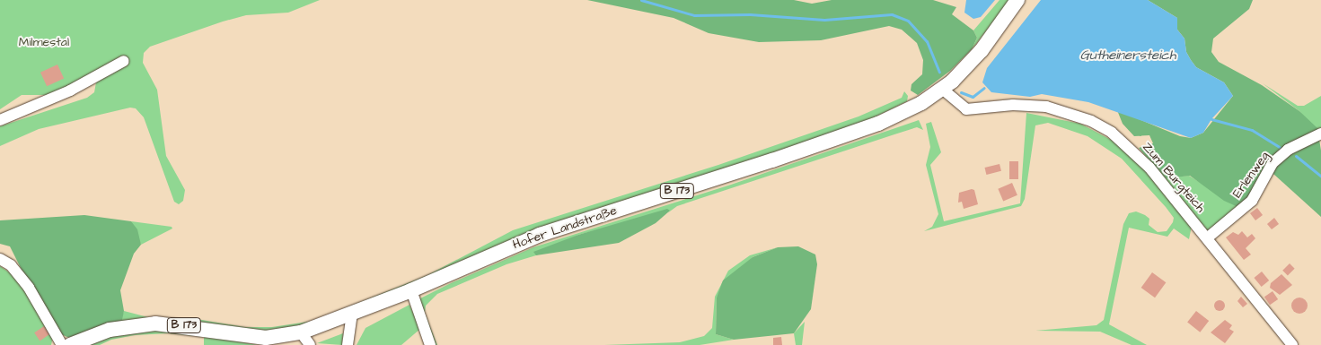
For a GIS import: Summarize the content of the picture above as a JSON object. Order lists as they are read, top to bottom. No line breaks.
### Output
{"streets":{"main road":["B 173","Hofer Landstraße"],"street":["Erlenweg","Zum Burgteich"]},"crossings":[["Erlenweg","Zum Burgteich"],["Zum Burgteich","Hofer Landstraße"]],"water":["Gutheinersteich"],"parks":["Milmestal"]}
